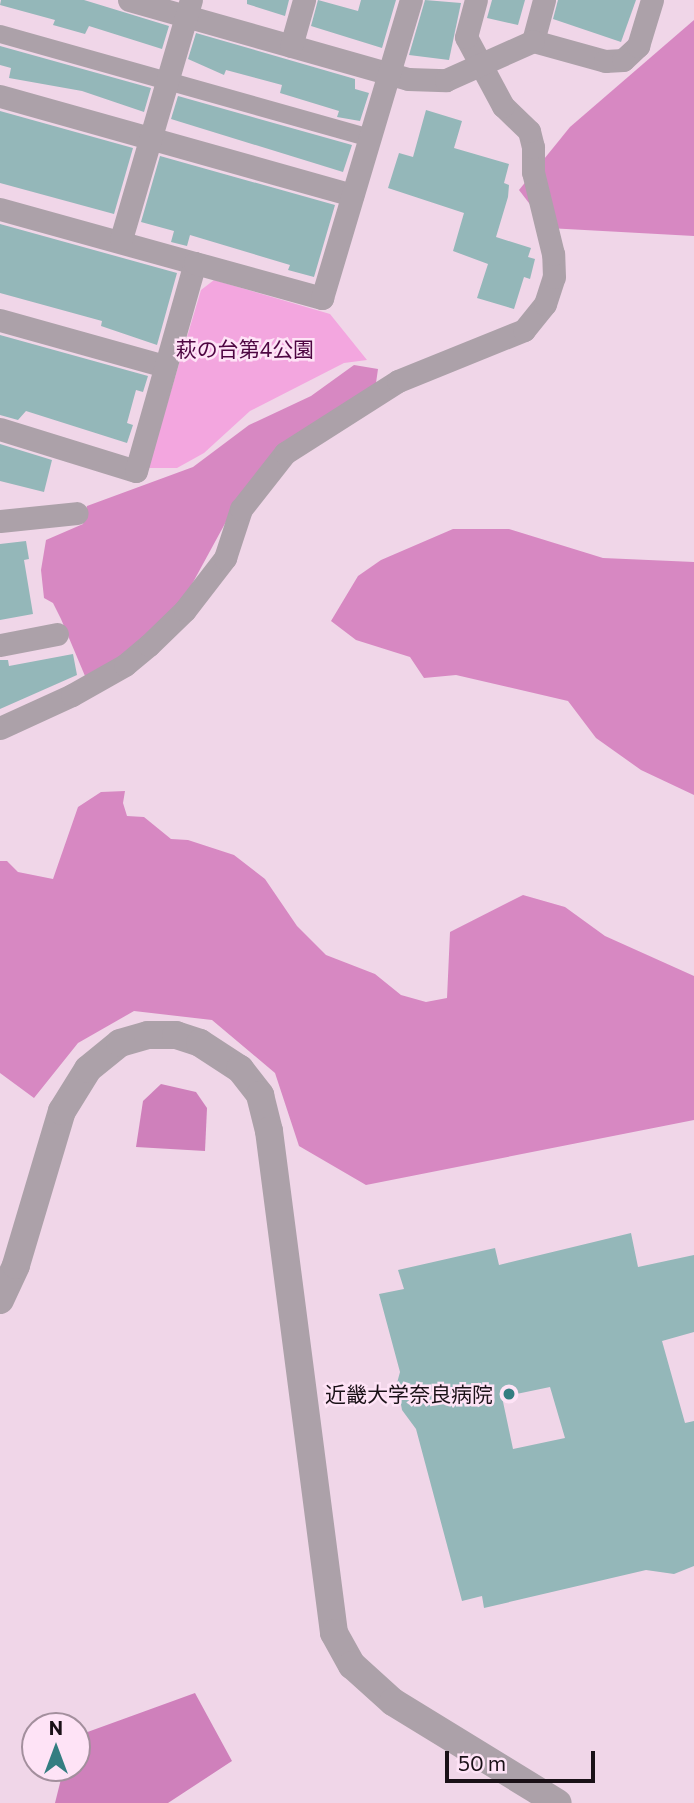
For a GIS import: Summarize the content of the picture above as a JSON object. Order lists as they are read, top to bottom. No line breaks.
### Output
{"parks":["萩の台第4公園"],"places":["近畿大学奈良病院"],"scale_bar":"50 m","north":"top"}
